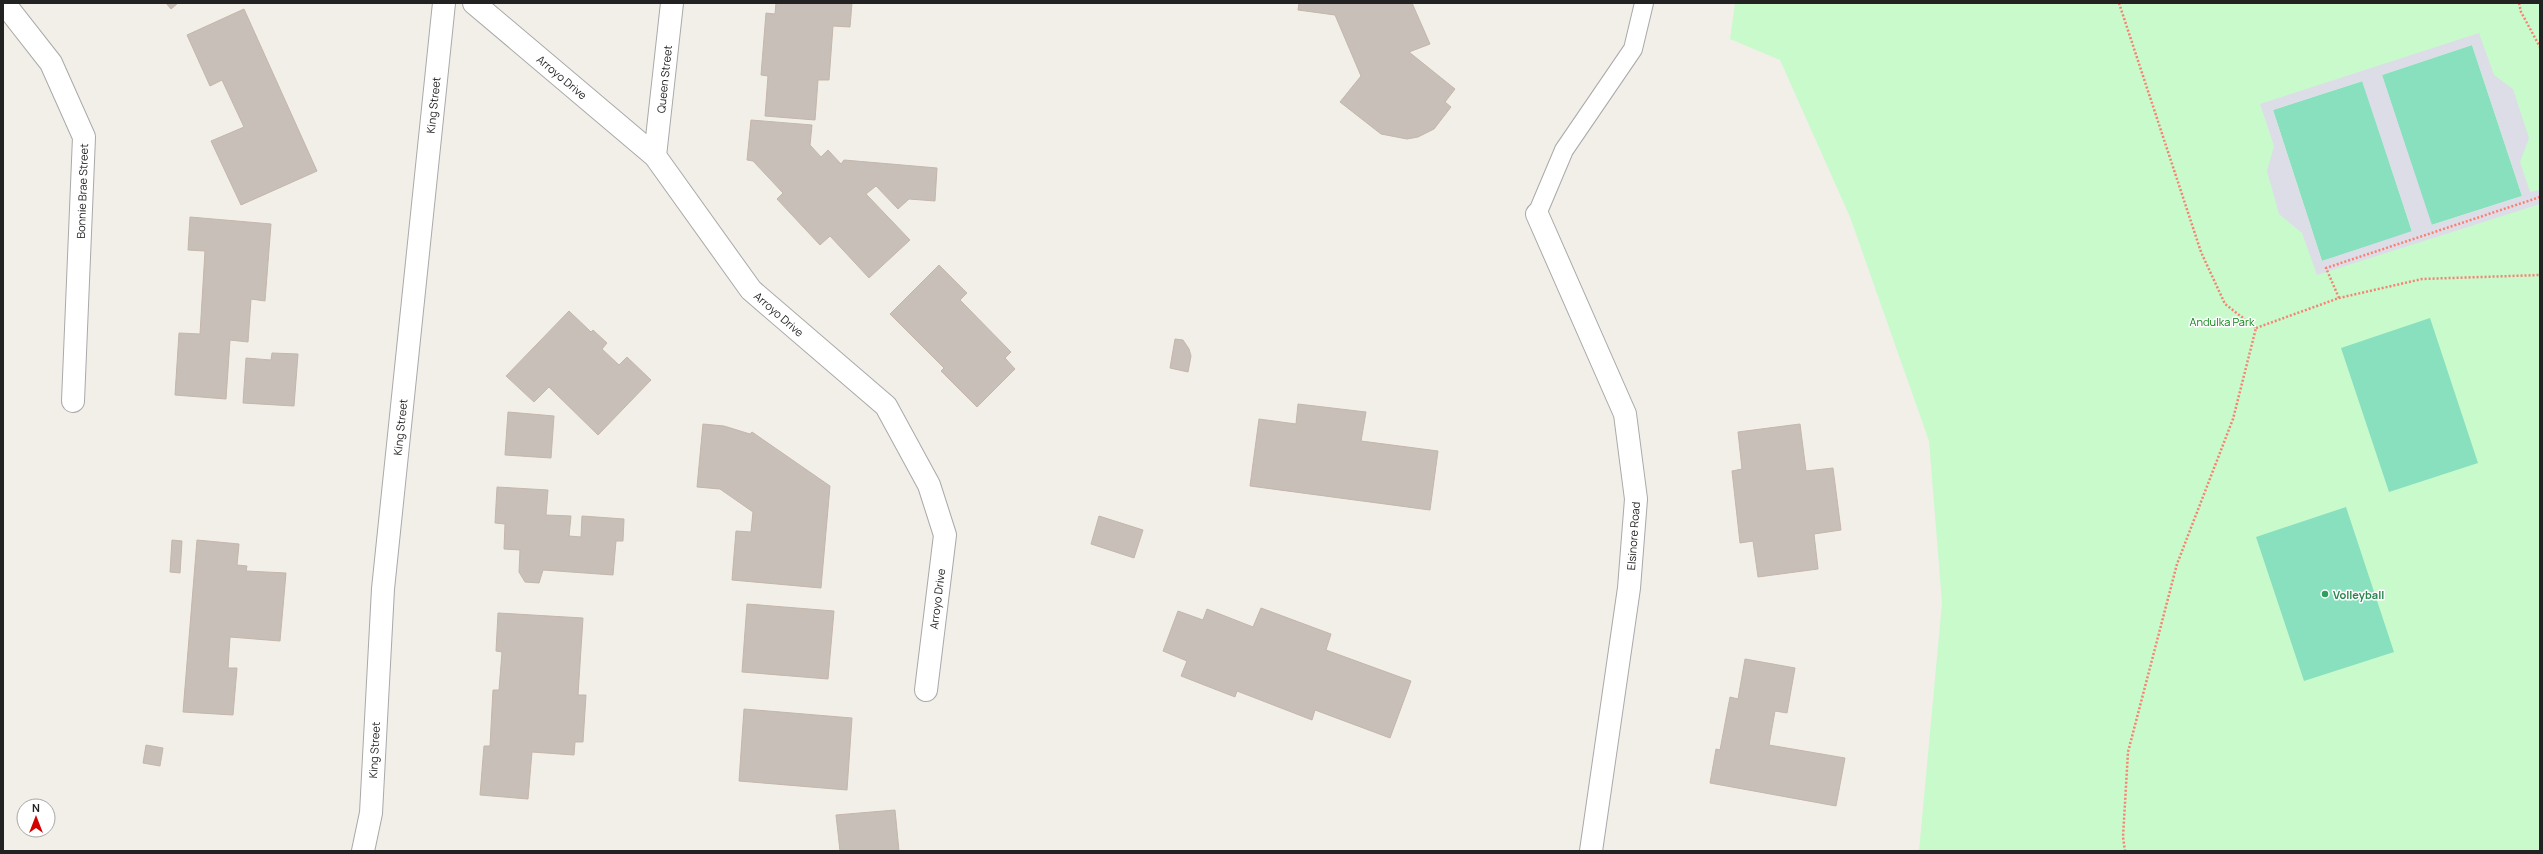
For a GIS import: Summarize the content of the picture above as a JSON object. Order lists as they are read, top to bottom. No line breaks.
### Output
{"streets":{"street":["Arroyo Drive","Queen Street","King Street","Bonnie Brae Street","Elsinore Road"]},"crossings":[["Arroyo Drive","Queen Street"]],"parks":["Andulka Park"],"places":["Volleyball"],"north":"top"}
